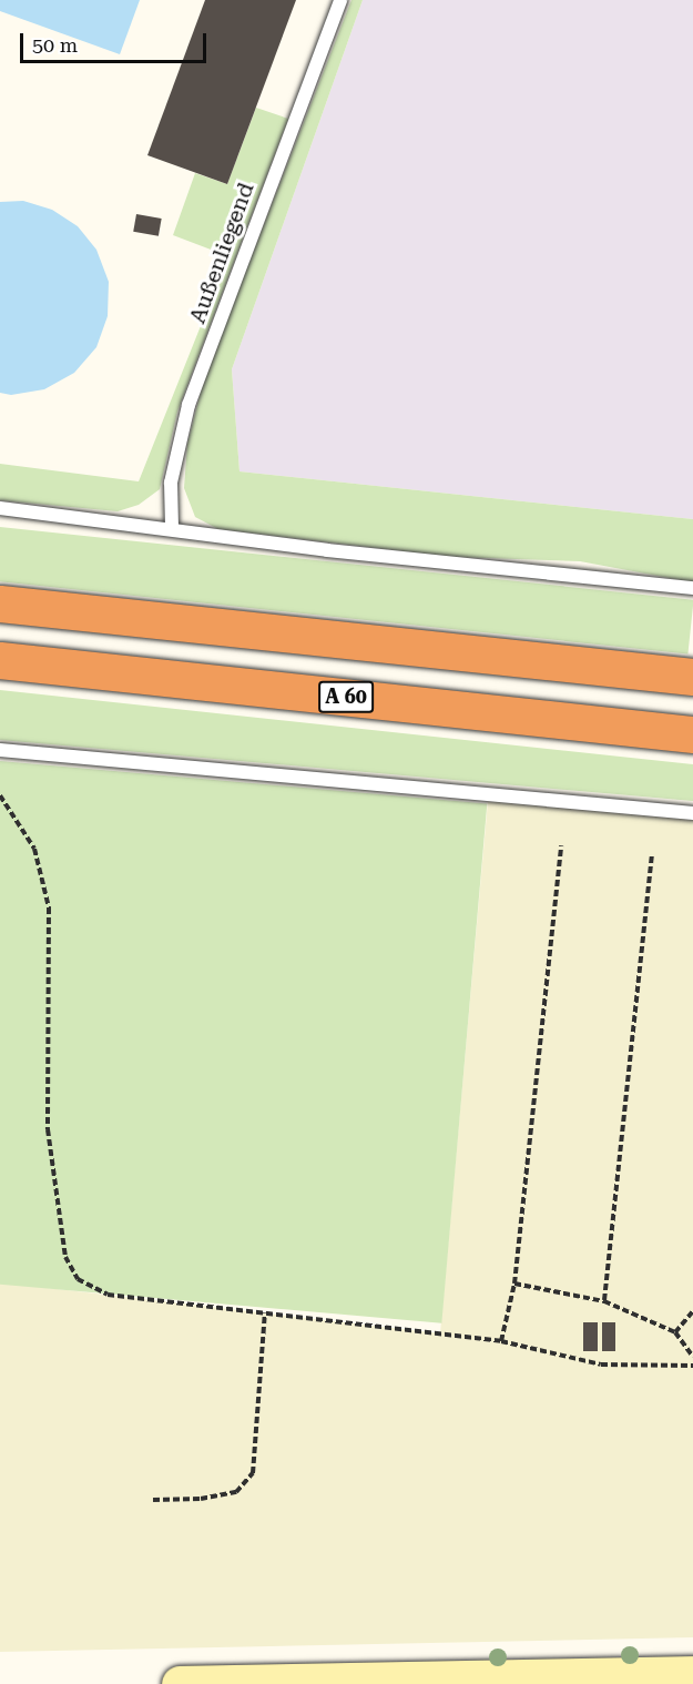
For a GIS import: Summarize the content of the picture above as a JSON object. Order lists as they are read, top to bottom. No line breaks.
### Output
{"streets":{"highway":["A 60"],"lane":["Außenliegend"]},"scale_bar":"50 m"}
